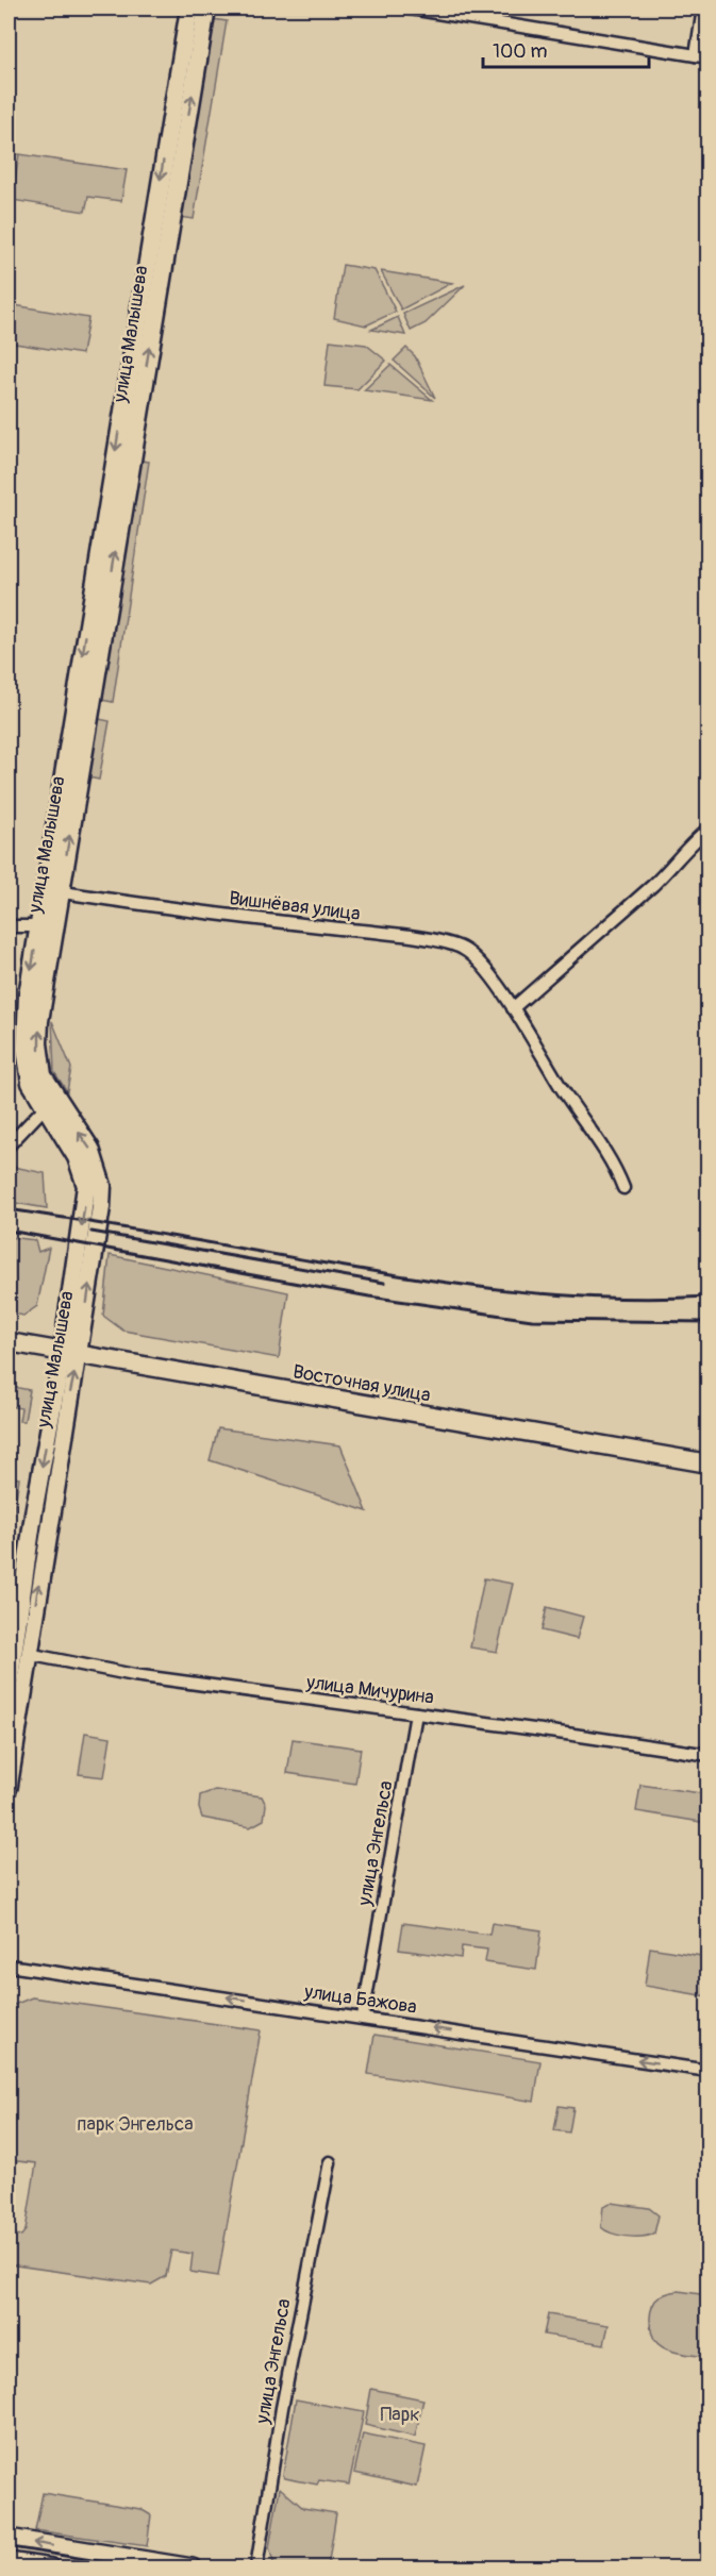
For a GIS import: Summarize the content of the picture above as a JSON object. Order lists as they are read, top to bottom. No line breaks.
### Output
{"streets":{"main road":["улица Малышева","Восточная улица"],"street":["Вишнёвая улица","улица Мичурина","улица Энгельса","улица Бажова"]},"crossings":[["улица Малышева","Вишнёвая улица"],["улица Малышева","Восточная улица"],["улица Малышева","улица Мичурина"],["улица Мичурина","улица Энгельса"],["улица Энгельса","улица Бажова"]],"one_way":["улица Бажова"],"parks":["парк Энгельса","Парк"],"scale_bar":"100 m"}
